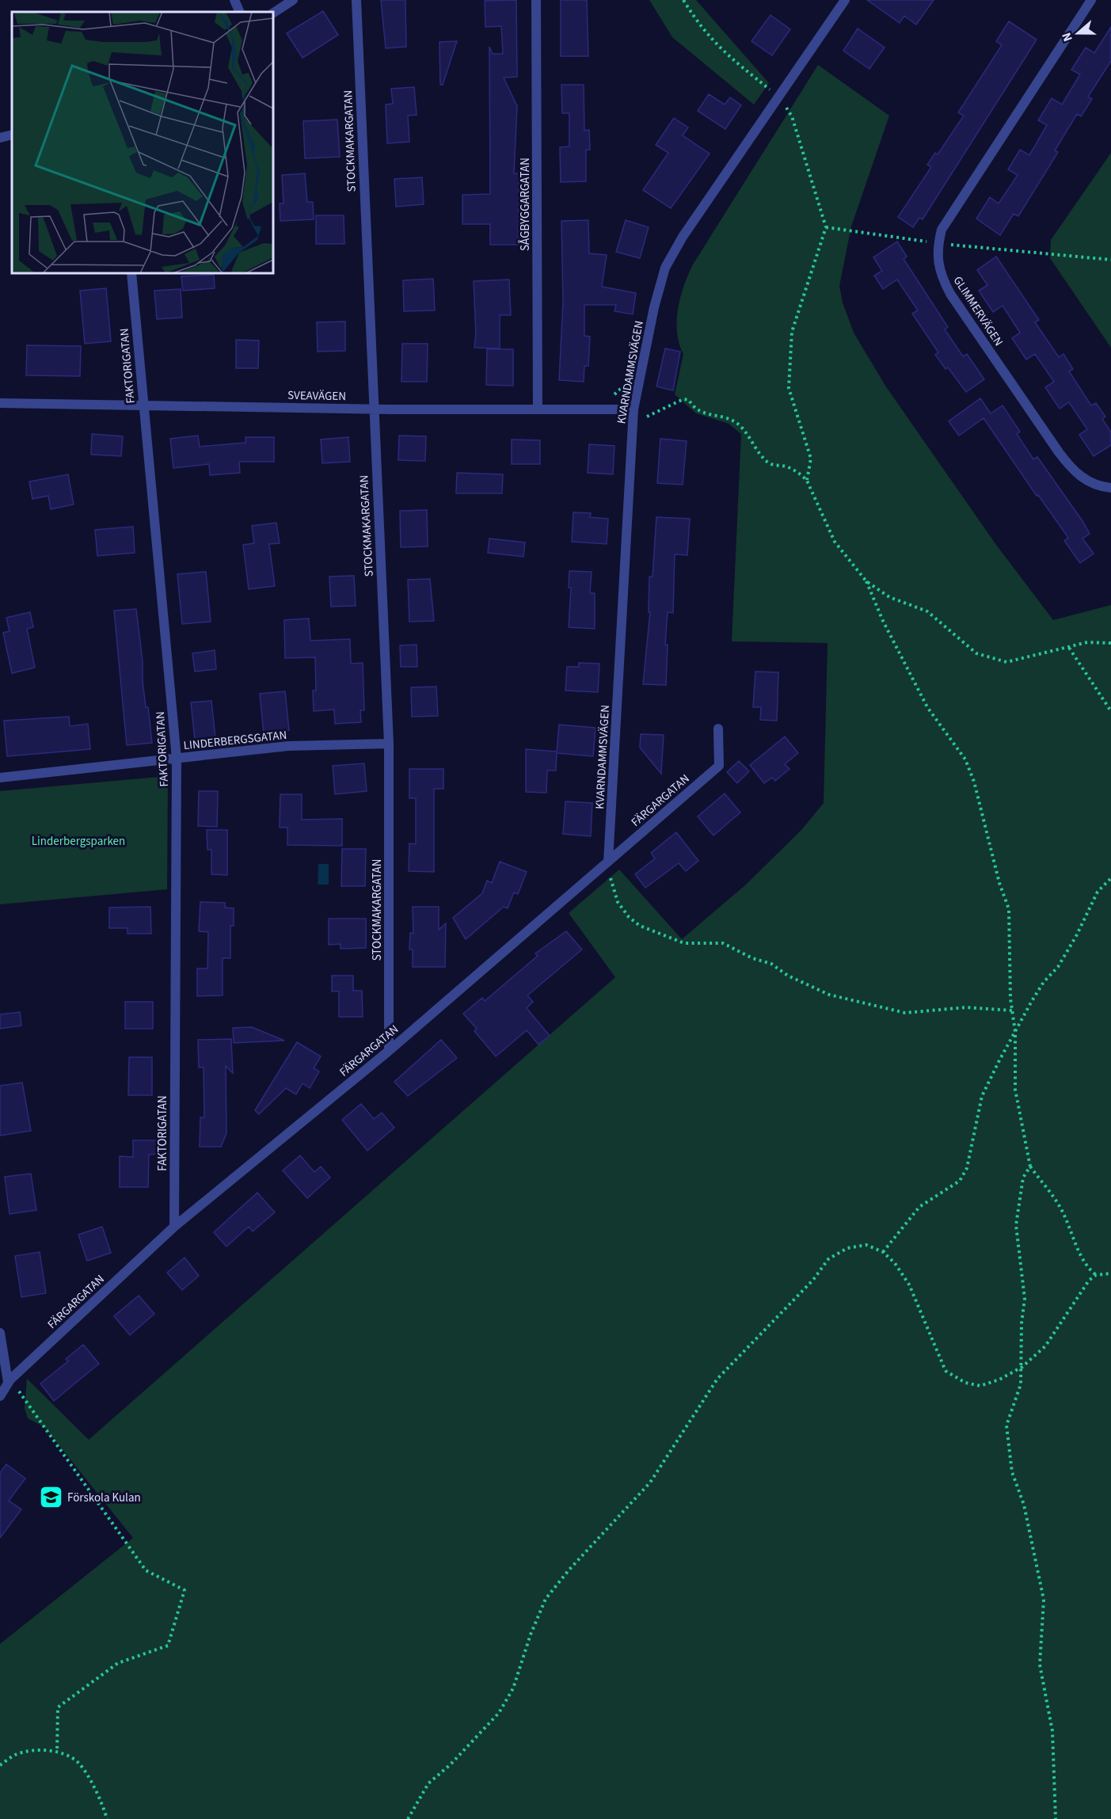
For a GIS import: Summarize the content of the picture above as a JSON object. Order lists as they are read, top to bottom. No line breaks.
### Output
{"streets":{"street":["STOCKMAKARGATAN","SÅGBYGGARGATAN","GLIMMERVÄGEN","FAKTORIGATAN","KVARNDAMMSVÄGEN","SVEAVÄGEN","LINDERBERGSGATAN","FÄRGARGATAN"]},"crossings":[["STOCKMAKARGATAN","SVEAVÄGEN"],["STOCKMAKARGATAN","LINDERBERGSGATAN"],["STOCKMAKARGATAN","FÄRGARGATAN"],["SÅGBYGGARGATAN","SVEAVÄGEN"],["FAKTORIGATAN","SVEAVÄGEN"],["FAKTORIGATAN","LINDERBERGSGATAN"],["FAKTORIGATAN","FÄRGARGATAN"],["KVARNDAMMSVÄGEN","SVEAVÄGEN"],["KVARNDAMMSVÄGEN","FÄRGARGATAN"]],"parks":["Linderbergsparken"],"places":{"school or university":["Förskola Kulan"]},"north":"left"}
